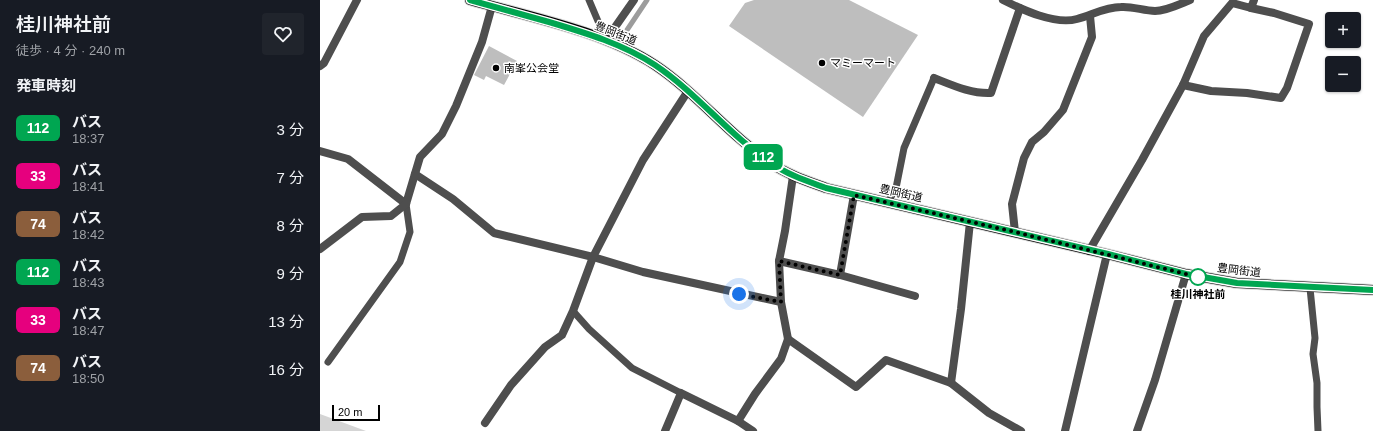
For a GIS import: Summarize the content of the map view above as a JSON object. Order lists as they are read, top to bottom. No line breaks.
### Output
{"streets":{"main road":["豊岡街道"]},"places":["マミーマート","南峯公会堂","桂川神社前"],"lines":["bus line 112"],"scale_bar":"20 m","page":{"heading":[["桂川神社前","徒歩 · 4 分 · 240 m"],"発車時刻"],"on_map":"112","map_buttons":["+","−"],"list":[{"mark":"112","name":"バス","note":"18:37","value":"3 分"},{"mark":"33","name":"バス","note":"18:41","value":"7 分"},{"mark":"74","name":"バス","note":"18:42","value":"8 分"},{"mark":"112","name":"バス","note":"18:43","value":"9 分"},{"mark":"33","name":"バス","note":"18:47","value":"13 分"},{"mark":"74","name":"バス","note":"18:50","value":"16 分"}],"scale":"20 m"}}
